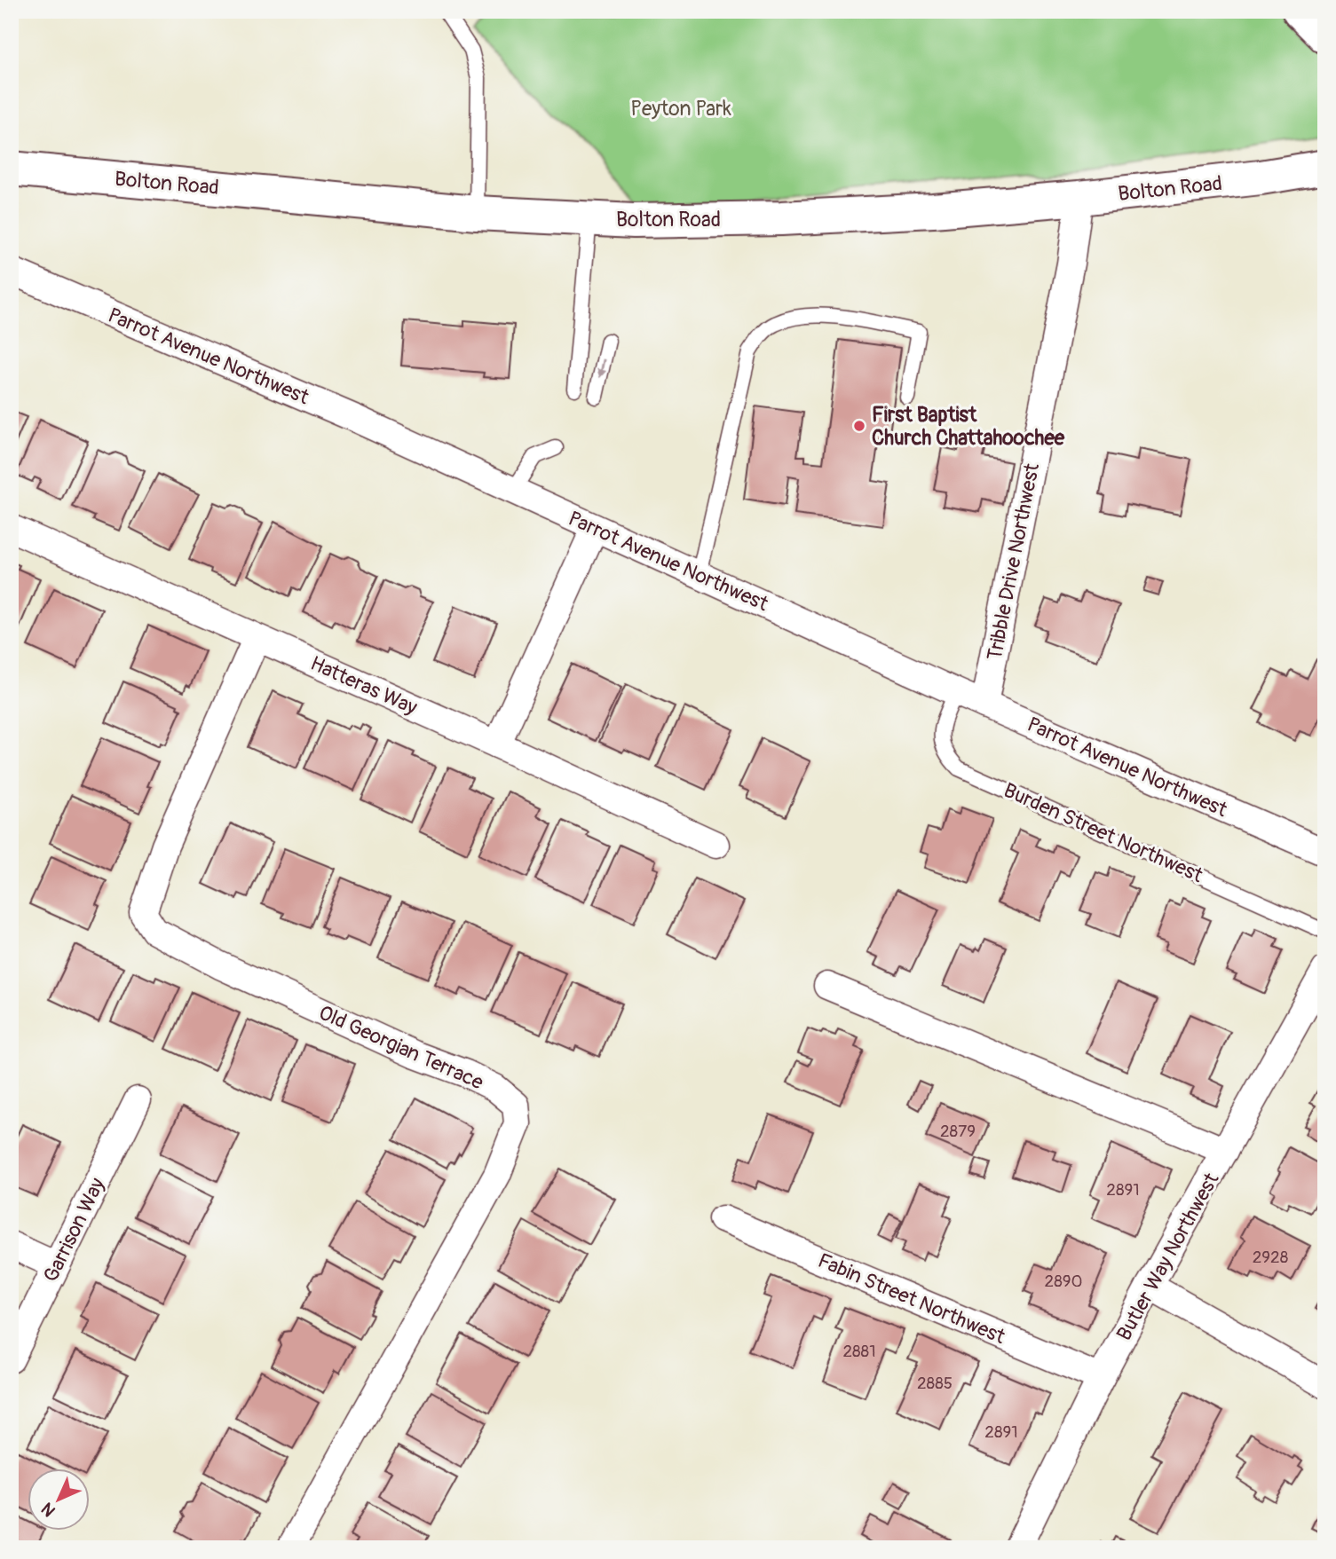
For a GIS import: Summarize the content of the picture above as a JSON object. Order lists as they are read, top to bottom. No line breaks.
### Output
{"streets":{"main road":["Bolton Road"],"street":["Parrot Avenue Northwest","Tribble Drive Northwest","Hatteras Way","Old Georgian Terrace","Garrison Way","Butler Way Northwest","Fabin Street Northwest"],"lane":["Burden Street Northwest"]},"crossings":[["Bolton Road","Tribble Drive Northwest"],["Parrot Avenue Northwest","Tribble Drive Northwest"],["Parrot Avenue Northwest","Burden Street Northwest"],["Hatteras Way","Old Georgian Terrace"],["Butler Way Northwest","Fabin Street Northwest"]],"parks":["Peyton Park"],"places":["First Baptist Church Chattahoochee"],"house_numbers":["2879","2891","2928","2890","2881","2885","2891"],"north":"bottom left"}
